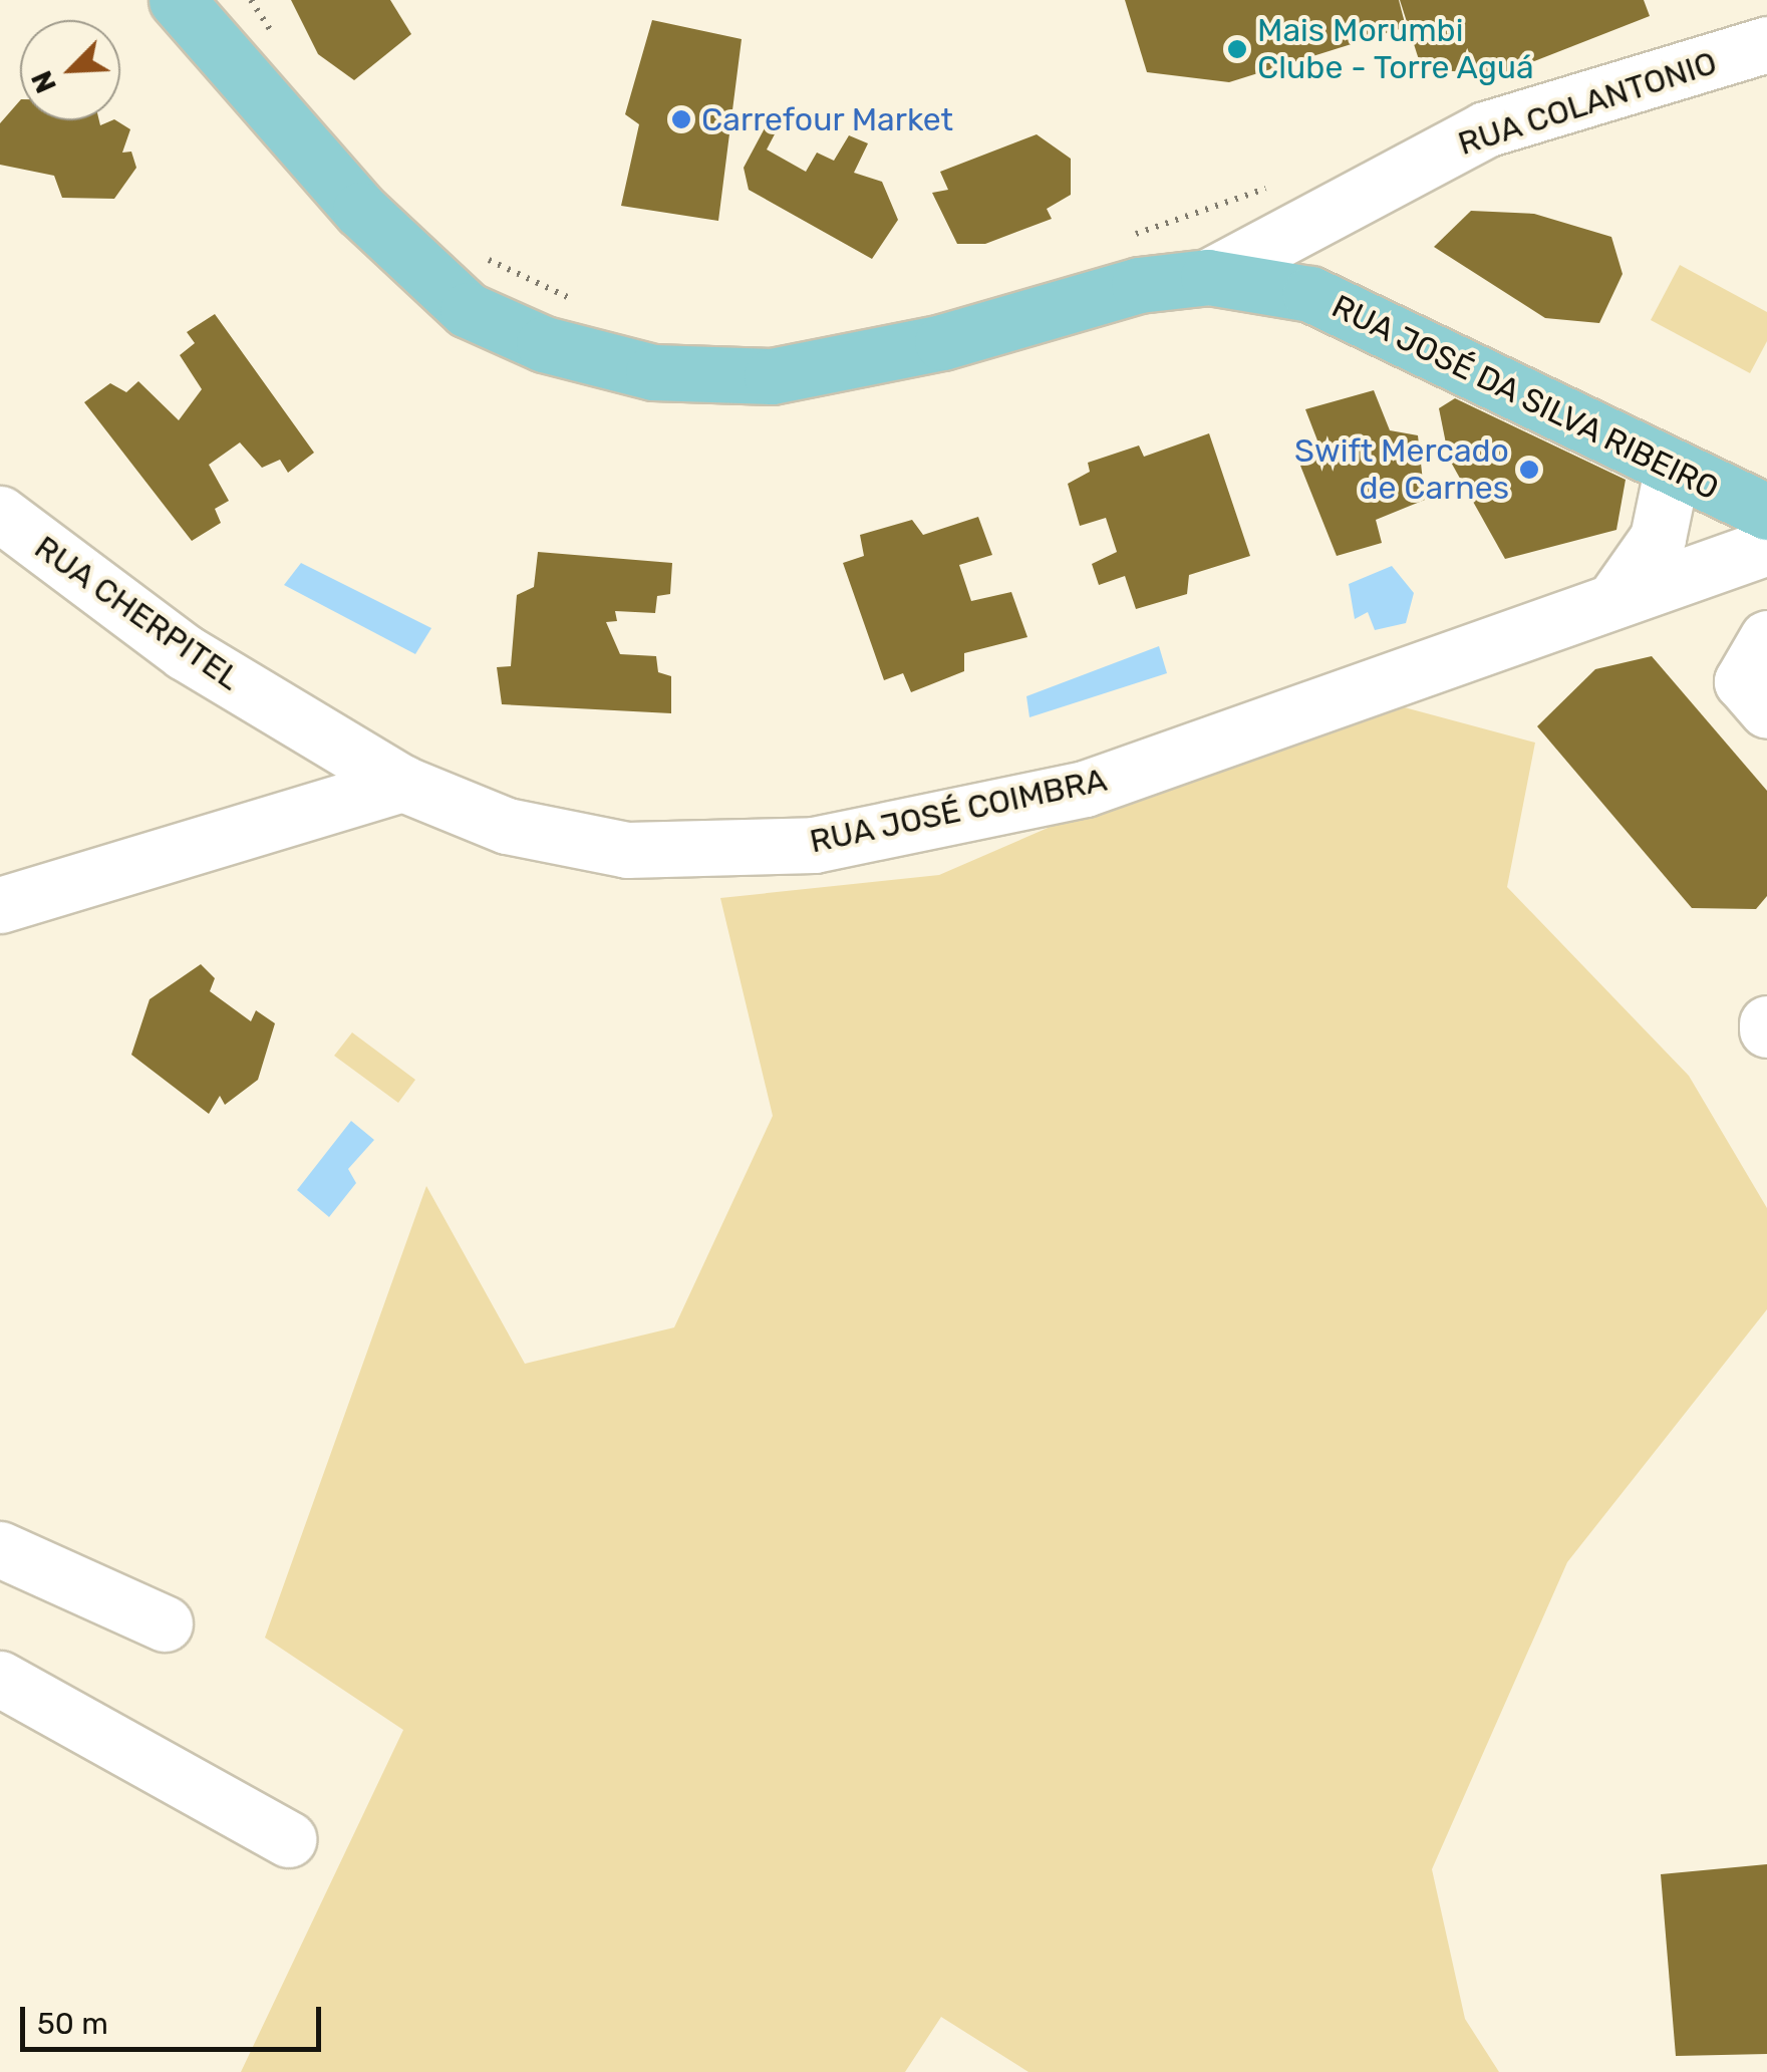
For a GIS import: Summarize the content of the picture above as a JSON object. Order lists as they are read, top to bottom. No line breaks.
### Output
{"streets":{"main road":["RUA JOSÉ DA SILVA RIBEIRO"],"street":["RUA COLANTONIO","RUA CHERPITEL","RUA JOSÉ COIMBRA"]},"crossings":[["RUA COLANTONIO","RUA JOSÉ DA SILVA RIBEIRO"],["RUA CHERPITEL","RUA JOSÉ COIMBRA"]],"places":["Mais Morumbi Clube - Torre Aguá","Carrefour Market","Swift Mercado de Carnes"],"scale_bar":"50 m","north":"bottom left"}
